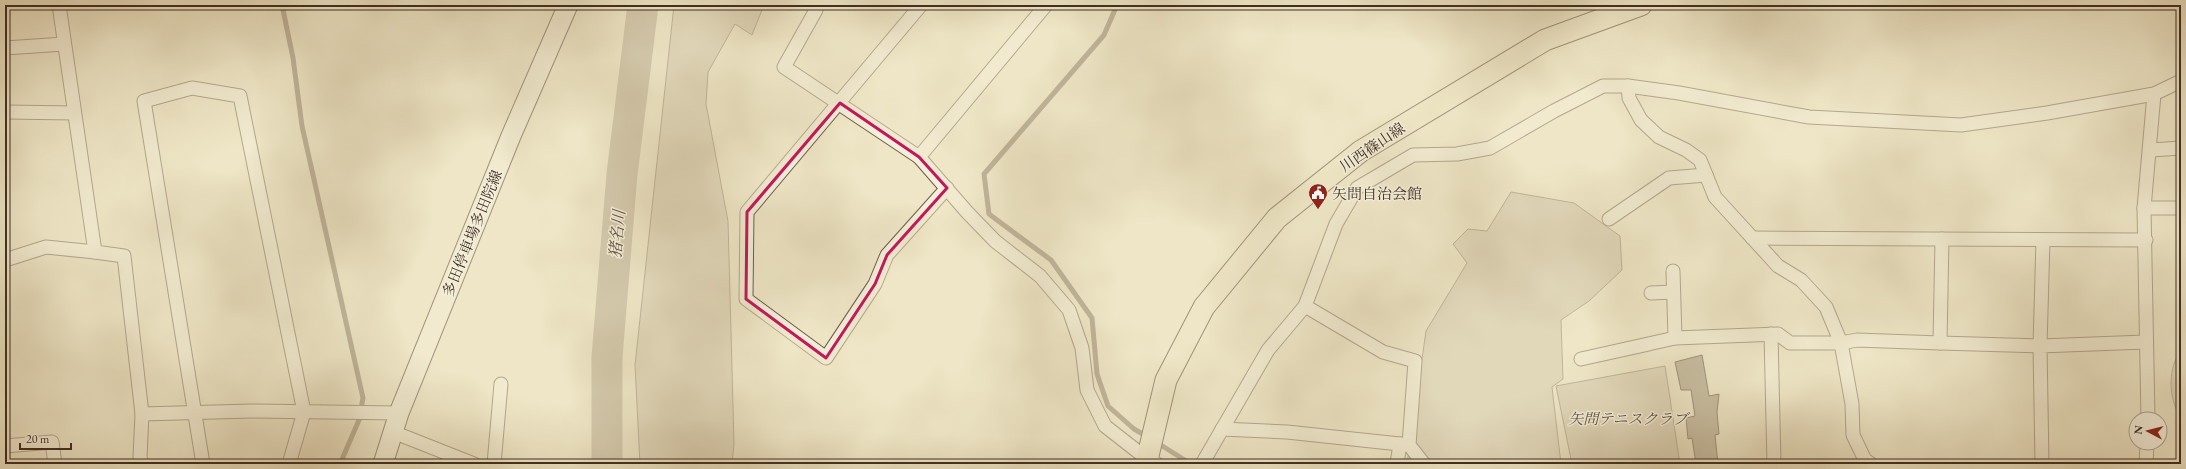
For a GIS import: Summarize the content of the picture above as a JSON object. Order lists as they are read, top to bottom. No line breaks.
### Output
{"streets":{"main road":["川西篠山線","多田停車場多田院線"]},"water":["猪名川"],"parks":["矢問テニスクラブ"],"places":{"public building":["矢問自治会館"]},"scale_bar":"20 m","north":"left"}
